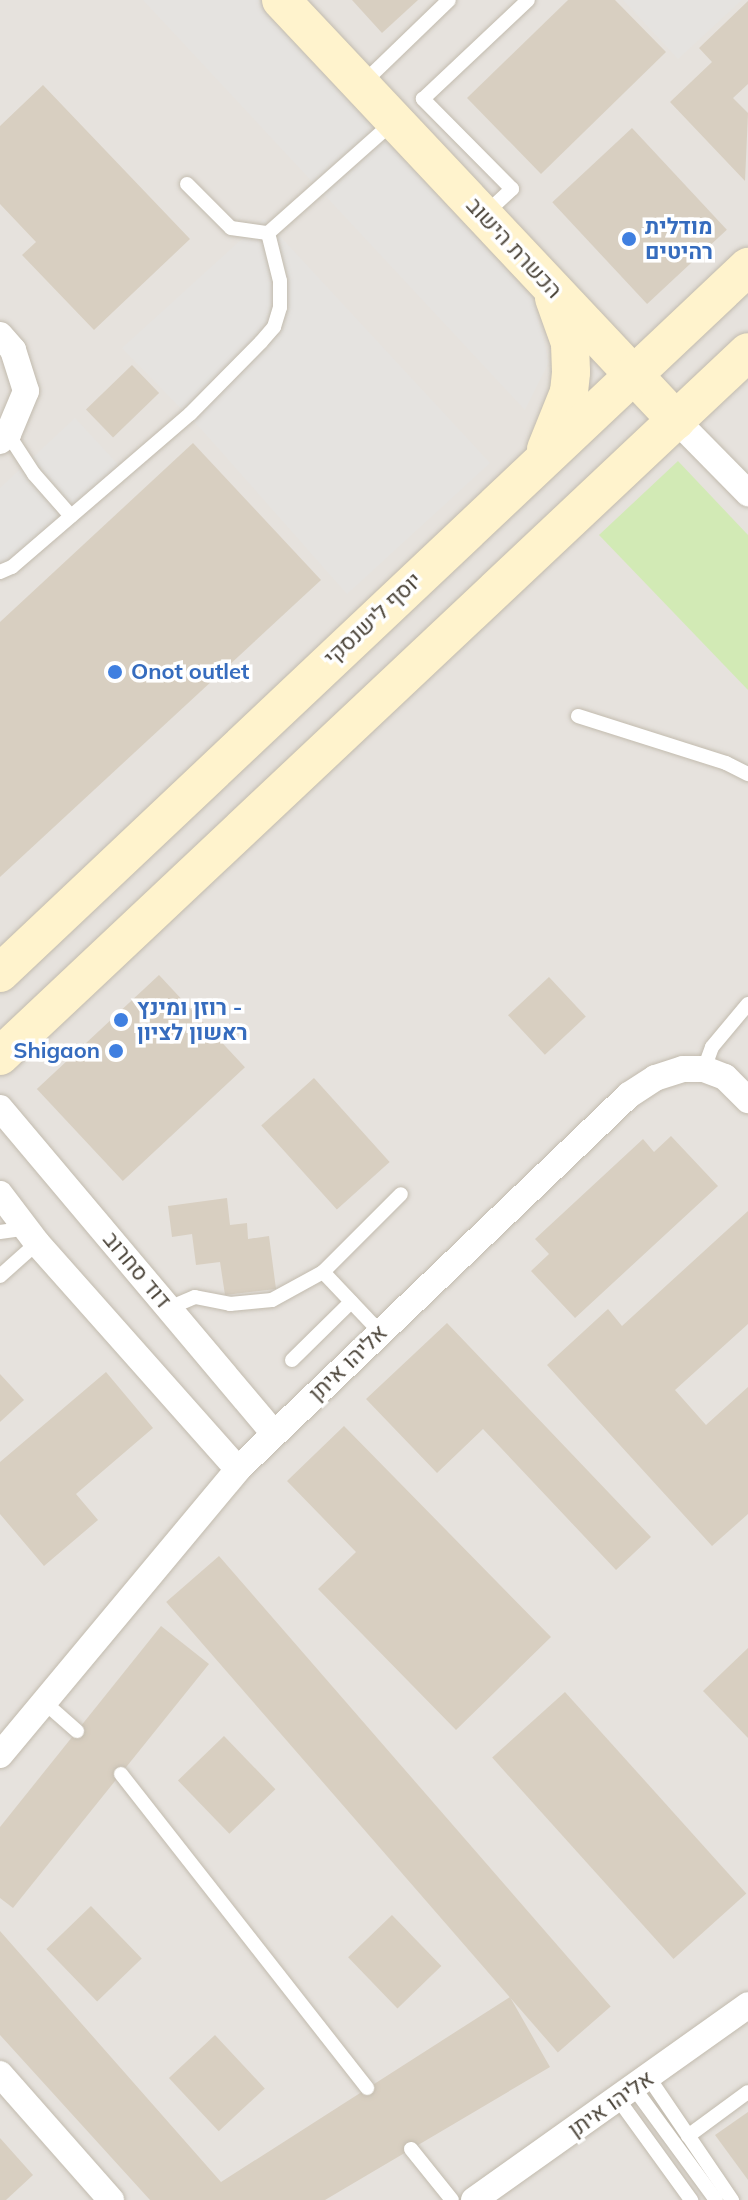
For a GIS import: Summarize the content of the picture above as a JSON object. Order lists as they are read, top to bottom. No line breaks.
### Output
{"streets":{"main road":["הכשרת הישוב","יוסף לישנסקי"],"street":["דוד סחרוב","אליהו איתן"]},"crossings":[["הכשרת הישוב","יוסף לישנסקי"],["דוד סחרוב","אליהו איתן"]],"places":["מודלית רהיטים","Onot outlet","רוזן ומינץ - ראשון לציון","Shigaon"]}
